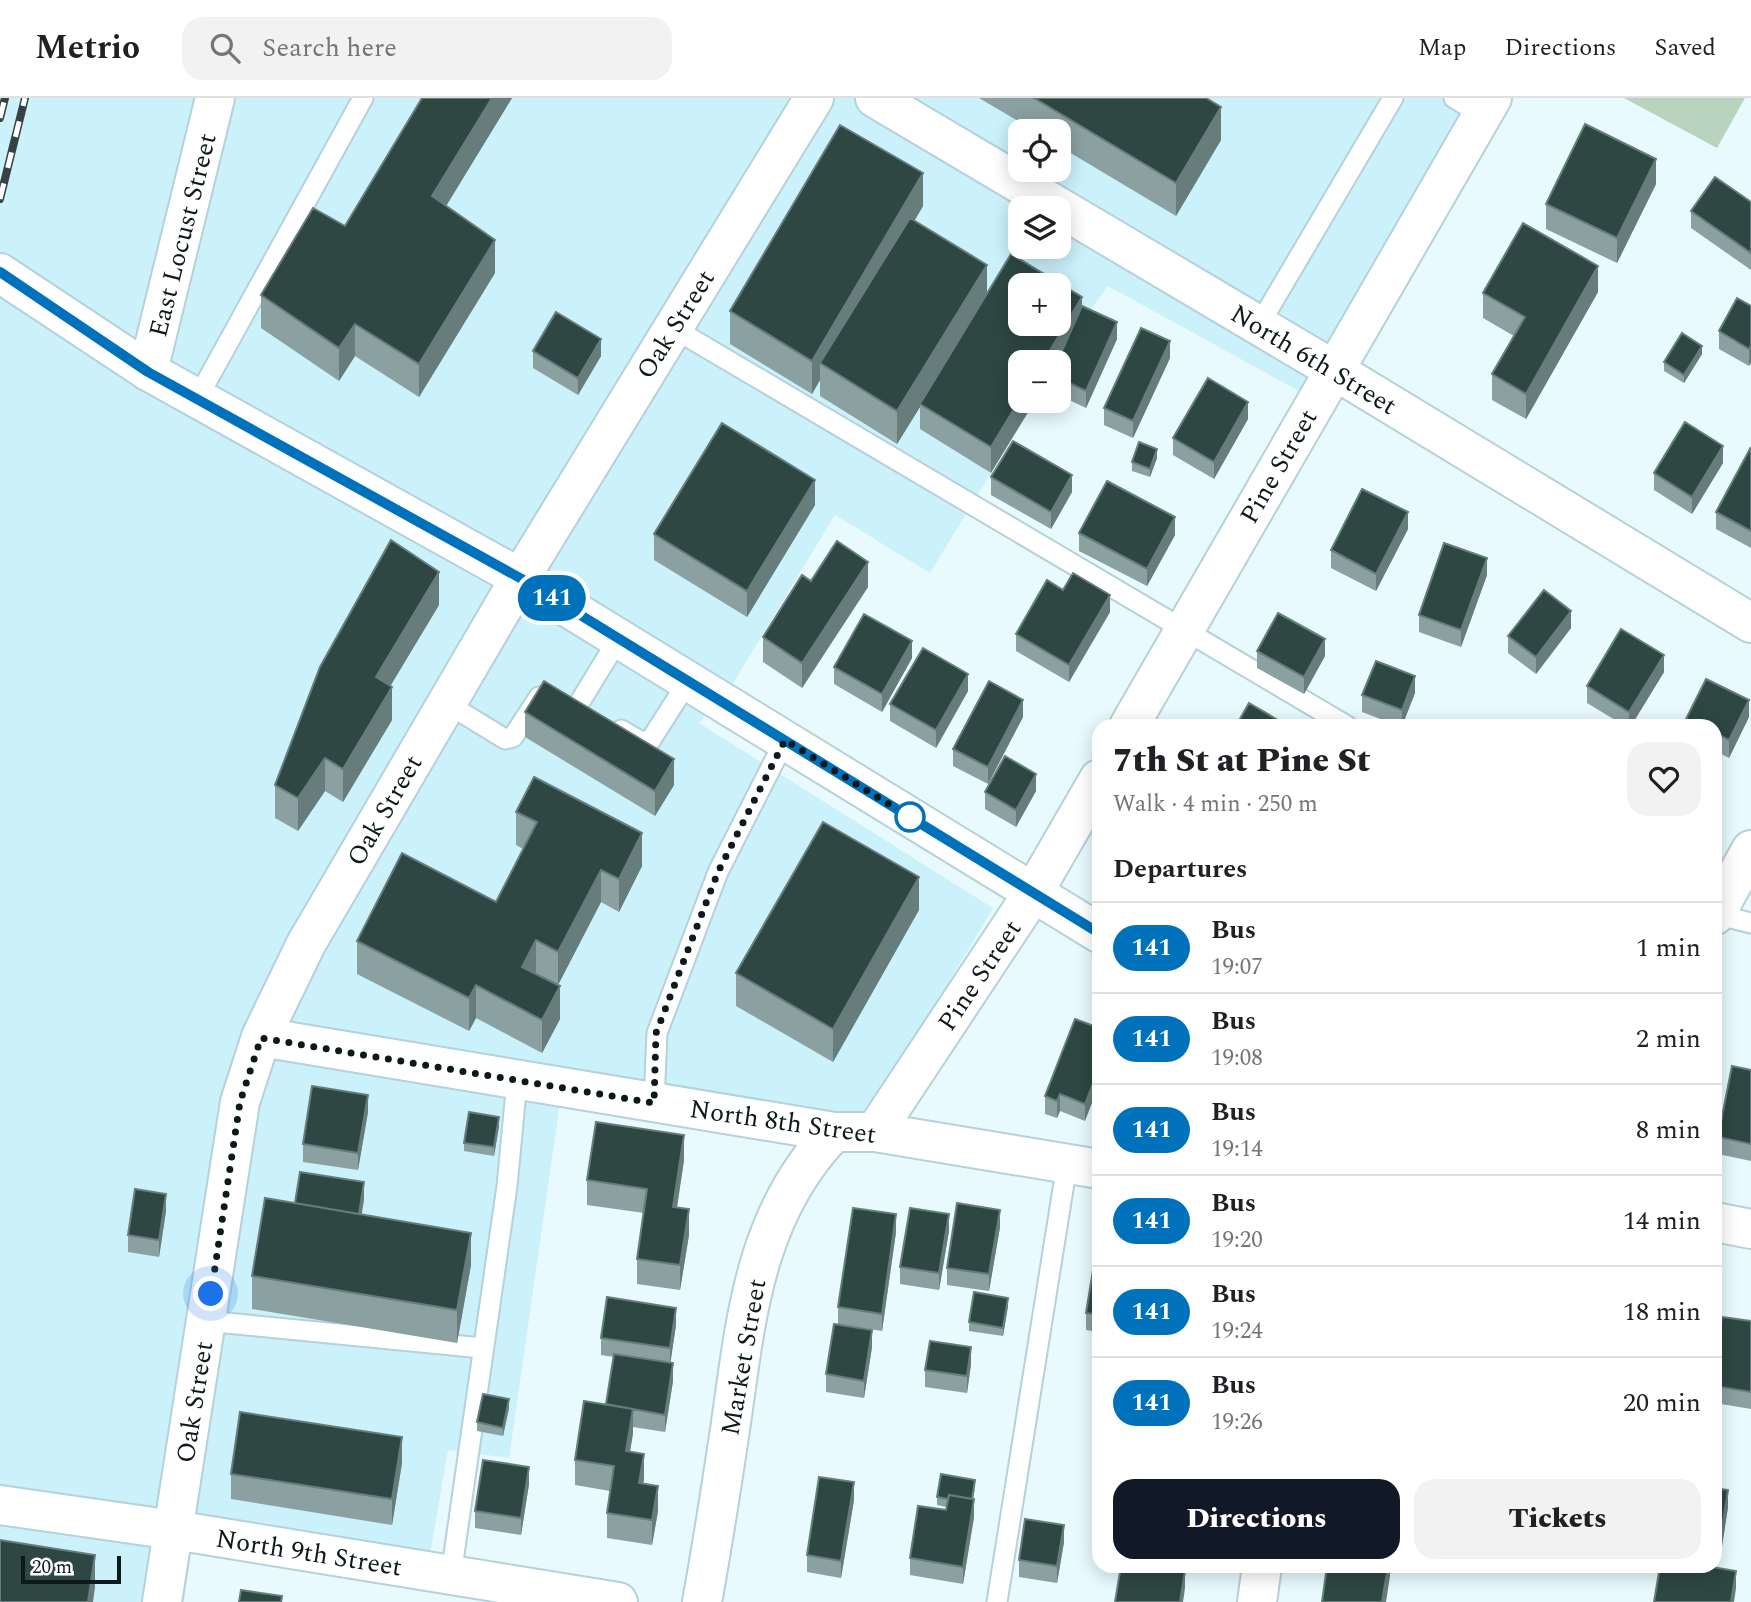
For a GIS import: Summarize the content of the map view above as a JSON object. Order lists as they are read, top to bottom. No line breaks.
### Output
{"streets":{"street":["East Locust Street","Oak Street","North 6th Street","Pine Street","North 8th Street","Market Street","North 9th Street"]},"crossings":[["Oak Street","North 8th Street"],["Oak Street","North 9th Street"],["North 6th Street","Pine Street"],["Pine Street","North 8th Street"],["North 8th Street","Market Street"]],"lines":["bus line 141"],"scale_bar":"20 m","page":{"header":"Metrio","search":"Search here","nav":["Map","Directions","Saved"],"on_map":"141","map_buttons":["+","−"],"heading":[["7th St at Pine St","Walk · 4 min · 250 m"],"Departures"],"list":[{"mark":"141","name":"Bus","note":"19:07","value":"1 min"},{"mark":"141","name":"Bus","note":"19:08","value":"2 min"},{"mark":"141","name":"Bus","note":"19:14","value":"8 min"},{"mark":"141","name":"Bus","note":"19:20","value":"14 min"},{"mark":"141","name":"Bus","note":"19:24","value":"18 min"},{"mark":"141","name":"Bus","note":"19:26","value":"20 min"}],"buttons":["Directions","Tickets"],"scale":"20 m"}}
